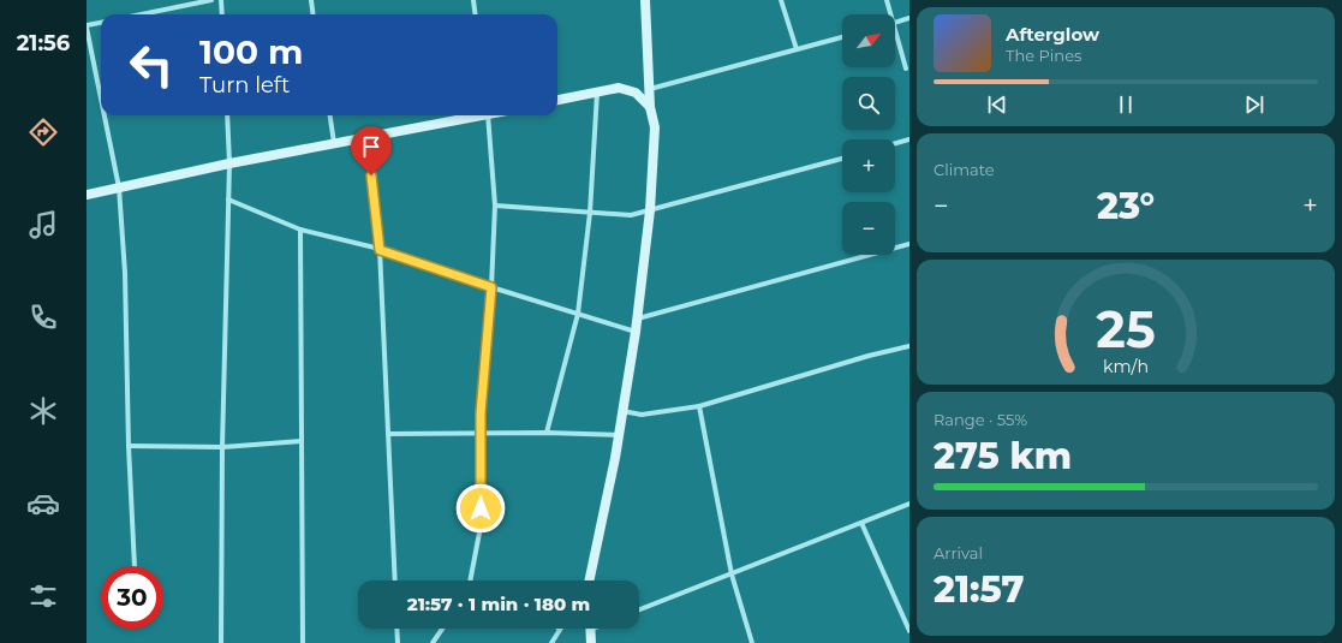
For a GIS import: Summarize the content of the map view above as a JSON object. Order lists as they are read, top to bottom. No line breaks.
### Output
{"north":"top right","page":{"tabs":"21:56","map_buttons":["+","−"],"turn":["100 m","Turn left"],"song":["Afterglow","The Pines"],"tile":["Climate",["Range · 55%","275 km"],["Arrival","21:57"]],"heat":["−","23°","+"],"limit":"30","trip":"21:57 · 1 min · 180 m","gauge":["25","km/h"]}}
